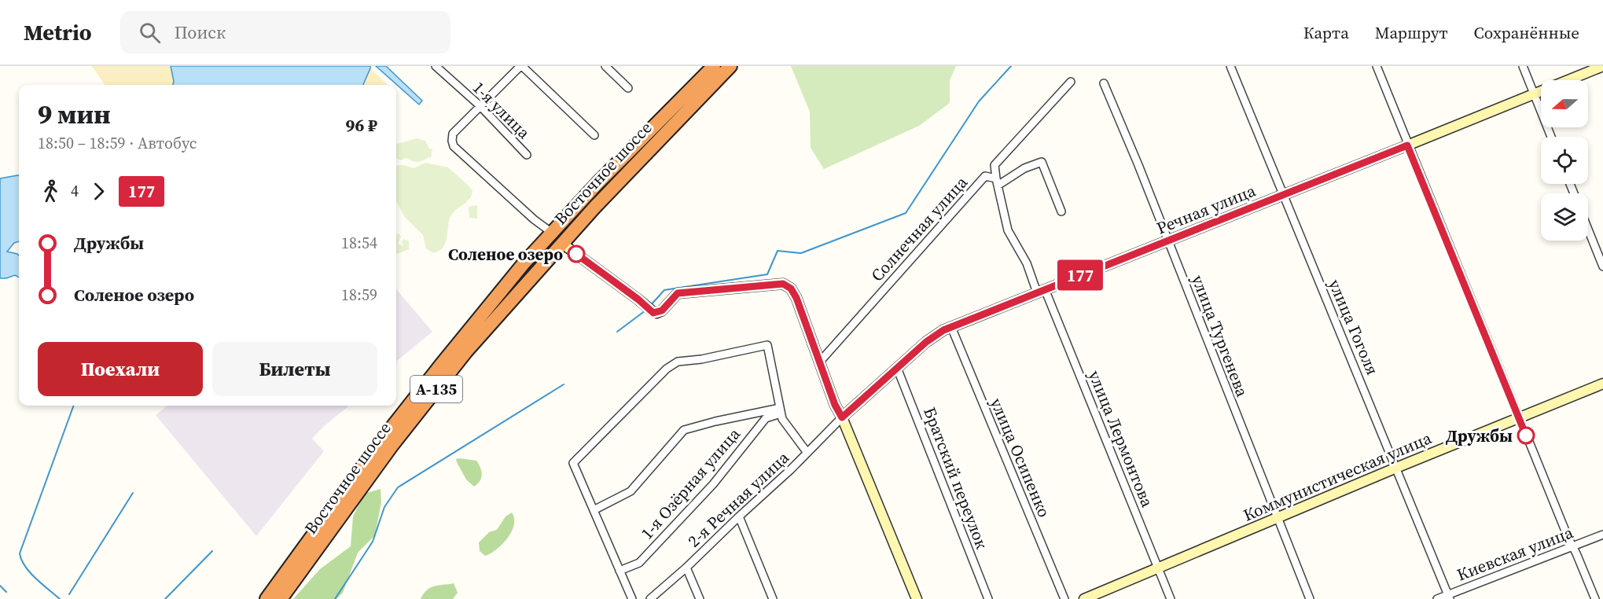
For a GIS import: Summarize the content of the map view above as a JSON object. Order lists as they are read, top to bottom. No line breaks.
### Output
{"streets":{"highway":["Восточное шоссе","А-135"],"street":["1-я улица","Речная улица","Солнечная улица","улица Гоголя","улица Тургенева","улица Лермонтова","улица Осипенко","Коммунистическая улица","Братский переулок","1-я Озёрная улица","2-я Речная улица","Киевская улица"]},"crossings":[["Речная улица","улица Гоголя"],["Речная улица","улица Тургенева"],["Речная улица","улица Лермонтова"],["Речная улица","улица Осипенко"],["Речная улица","Братский переулок"],["Речная улица","2-я Речная улица"],["Солнечная улица","улица Лермонтова"],["улица Гоголя","Коммунистическая улица"],["улица Гоголя","Киевская улица"],["улица Тургенева","Коммунистическая улица"],["улица Лермонтова","Коммунистическая улица"]],"places":["Соленое озеро","Дружбы"],"lines":["bus line 177"],"north":"left","page":{"header":"Metrio","search":"Поиск","nav":["Карта","Маршрут","Сохранённые"],"on_map":"177","heading":["9 мин","18:50 – 18:59 · Автобус","96 ₽"],"legs":["4","177"],"list":[{"name":"Дружбы","value":"18:54"},{"name":"Соленое озеро","value":"18:59"}],"buttons":["Поехали","Билеты"]}}
